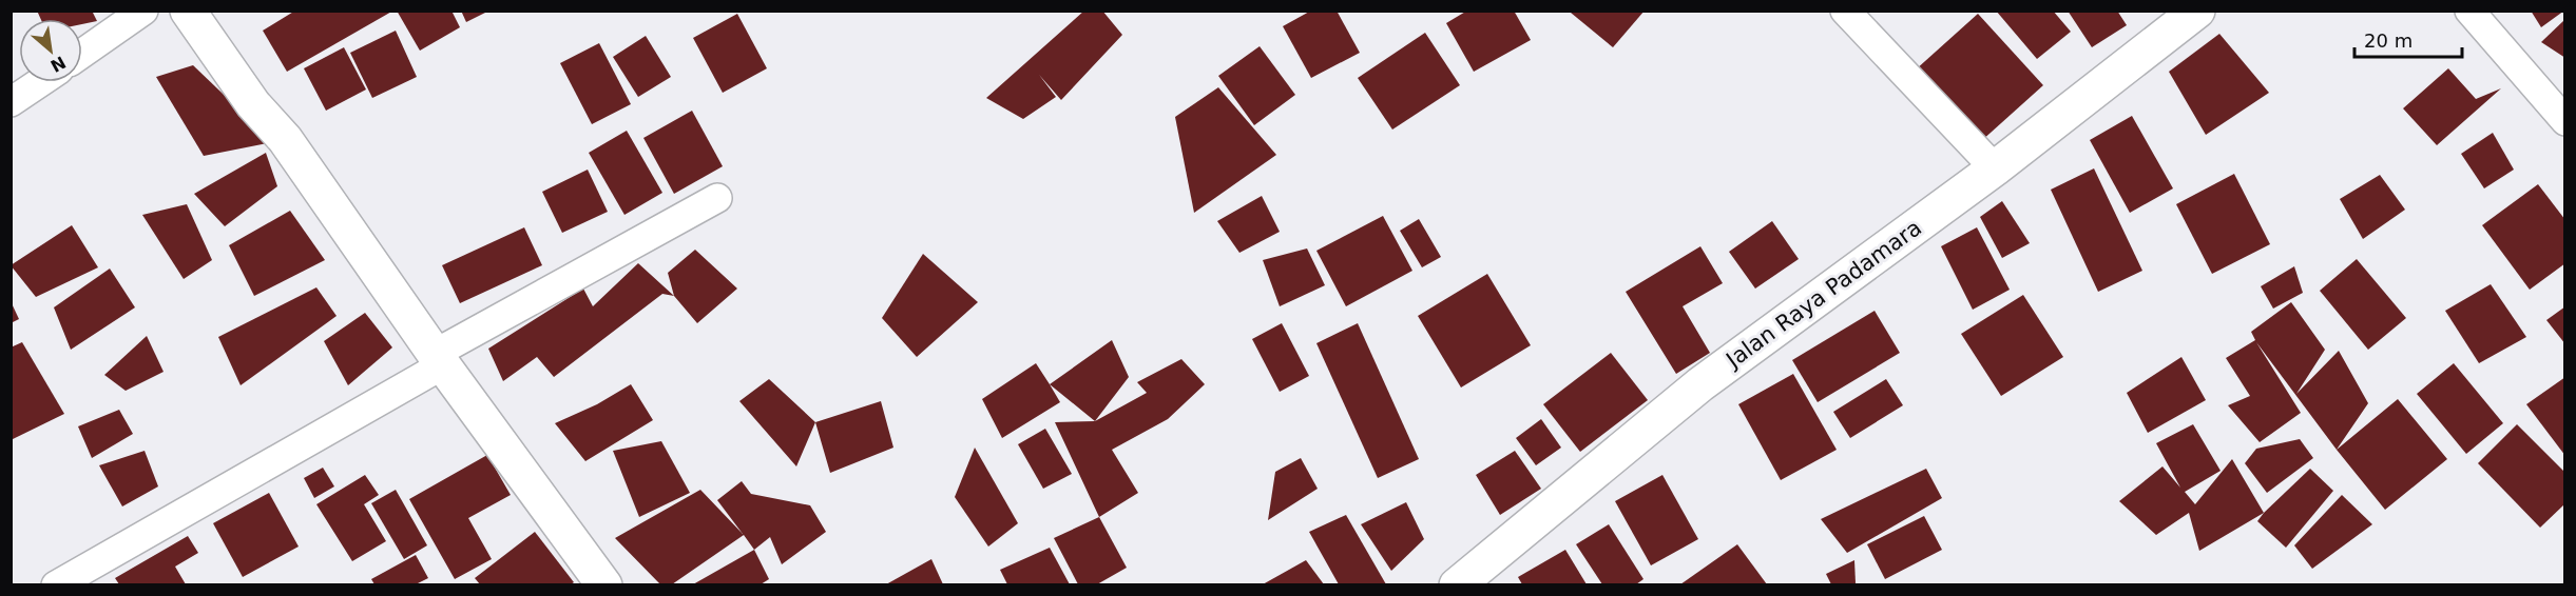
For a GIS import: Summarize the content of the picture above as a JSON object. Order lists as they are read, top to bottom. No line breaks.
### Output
{"streets":{"main road":["Jalan Raya Padamara"]},"scale_bar":"20 m","north":"bottom right"}
